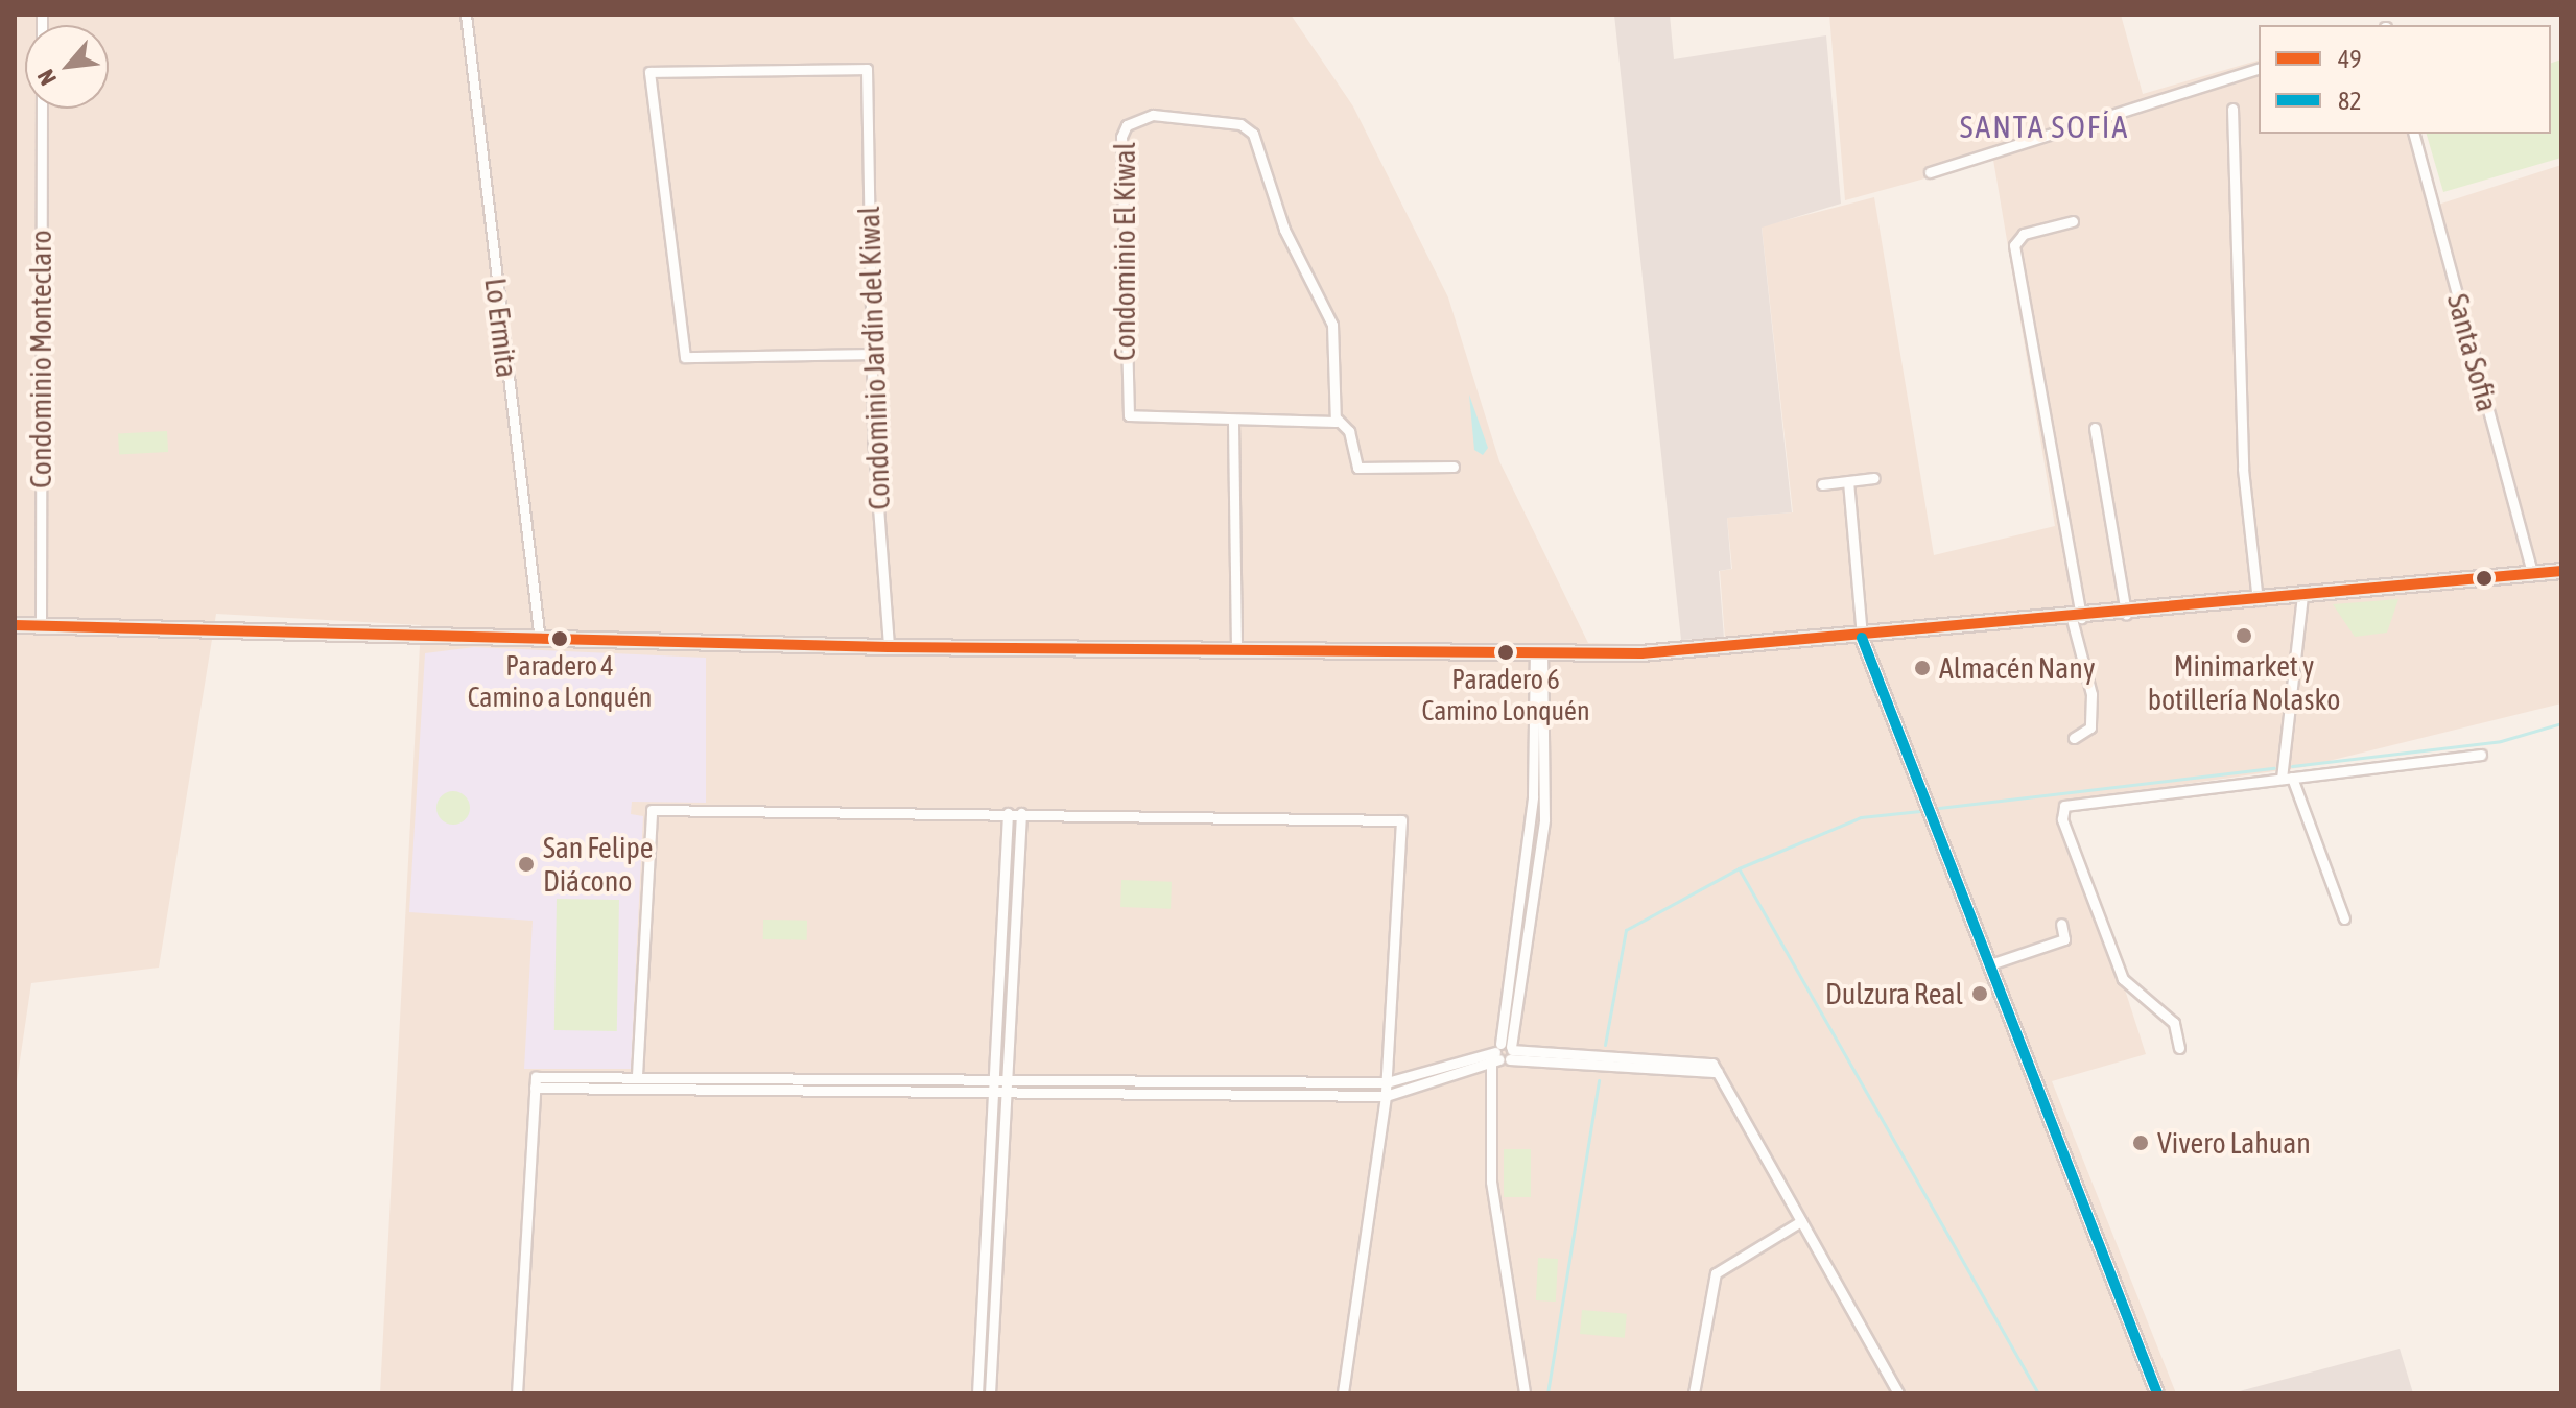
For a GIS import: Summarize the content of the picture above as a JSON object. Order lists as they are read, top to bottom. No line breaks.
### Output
{"streets":{"street":["Condominio El Kiwal","Lo Ermita","Santa Sofia","Condominio Jardín del Kiwal","Condominio Monteclaro"]},"districts":["SANTA SOFÍA"],"places":["Minimarket y botillería Nolasko","Paradero 4 Camino a Lonquén","Paradero 6 Camino Lonquén","Almacén Nany","San Felipe Diácono","Dulzura Real","Vivero Lahuan"],"lines":["transit line 49","transit line 82"],"legend":["49","82"],"north":"bottom left"}
